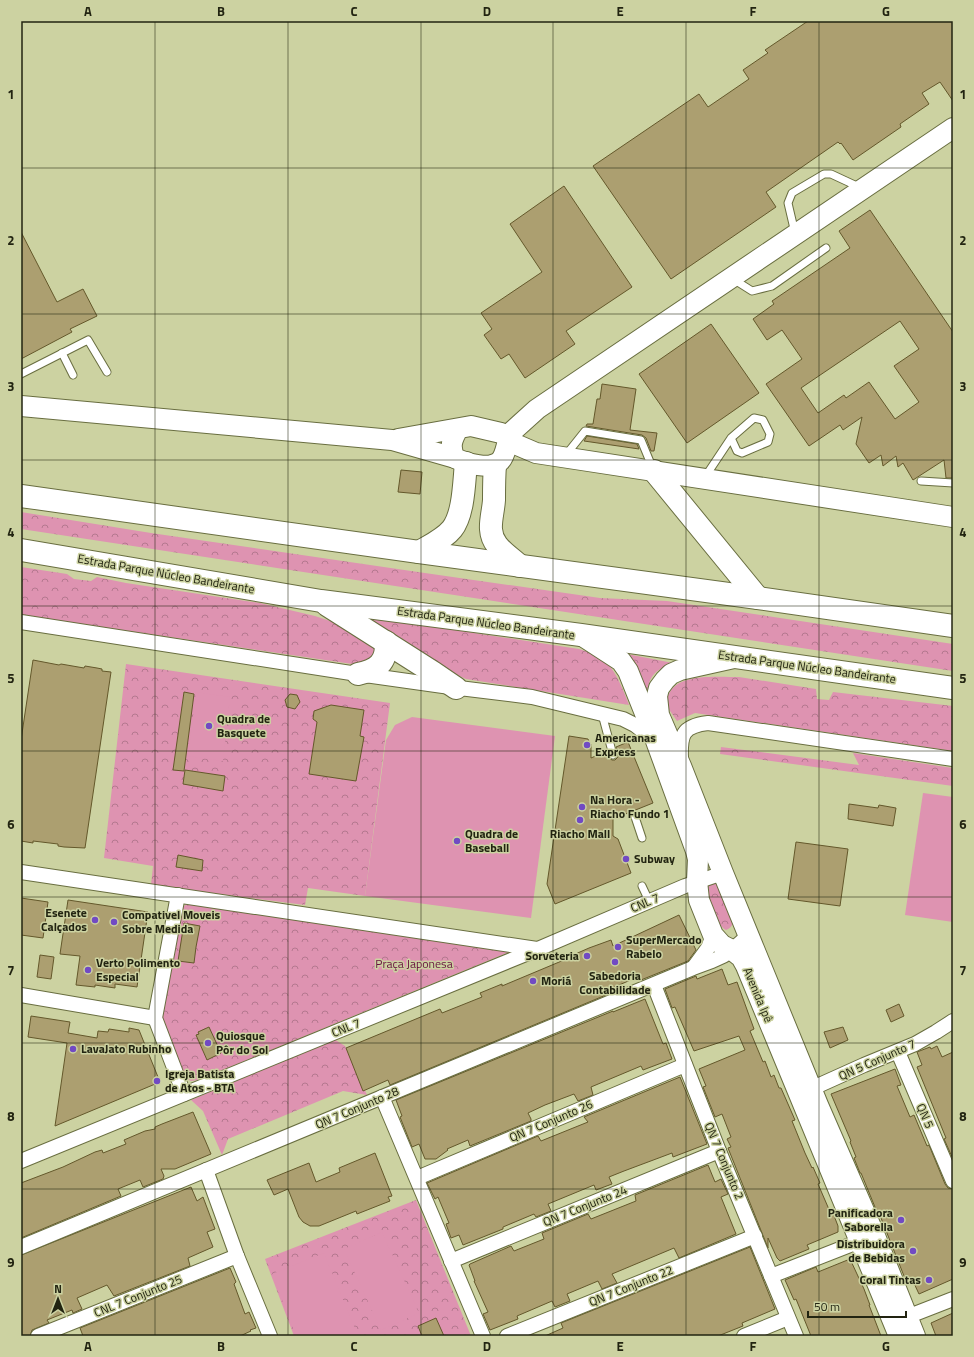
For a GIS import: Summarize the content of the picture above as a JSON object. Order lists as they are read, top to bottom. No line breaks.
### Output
{"streets":{"highway":["Estrada Parque Núcleo Bandeirante"],"street":["CNL 7","Avenida Ipê","QN 5 Conjunto 7","QN 7 Conjunto 28","QN 5","QN 7 Conjunto 26","QN 7 Conjunto 2","QN 7 Conjunto 24","QN 7 Conjunto 22","CNL 7 Conjunto 25"]},"crossings":[["Estrada Parque Núcleo Bandeirante","Avenida Ipê"],["CNL 7","Avenida Ipê"],["Avenida Ipê","QN 5 Conjunto 7"],["Avenida Ipê","QN 7 Conjunto 28"],["QN 5 Conjunto 7","QN 5"],["QN 7 Conjunto 28","QN 7 Conjunto 2"],["QN 7 Conjunto 26","QN 7 Conjunto 2"],["QN 7 Conjunto 2","QN 7 Conjunto 24"],["QN 7 Conjunto 2","QN 7 Conjunto 22"]],"parks":["Praça Japonesa"],"places":["Quadra de Basquete","Americanas Express","Na Hora - Riacho Fundo 1","Riacho Mall","Quadra de Baseball","Subway","Esenete Calçados","Compativel Moveis Sobre Medida","SuperMercado Rabelo","Sorveteria","Sabedoria Contabilidade","Verto Polimento Especial","Moriá","Quiosque Pôr do Sol","LavaJato Rubinho","Igreja Batista de Atos - BTA","Panificadora Saborella","Distribuidora de Bebidas","Coral Tintas"],"scale_bar":"50 m","north":"top","grid":{"columns":["A","B","C","D","E","F","G"],"rows":["1","2","3","4","5","6","7","8","9"]}}
